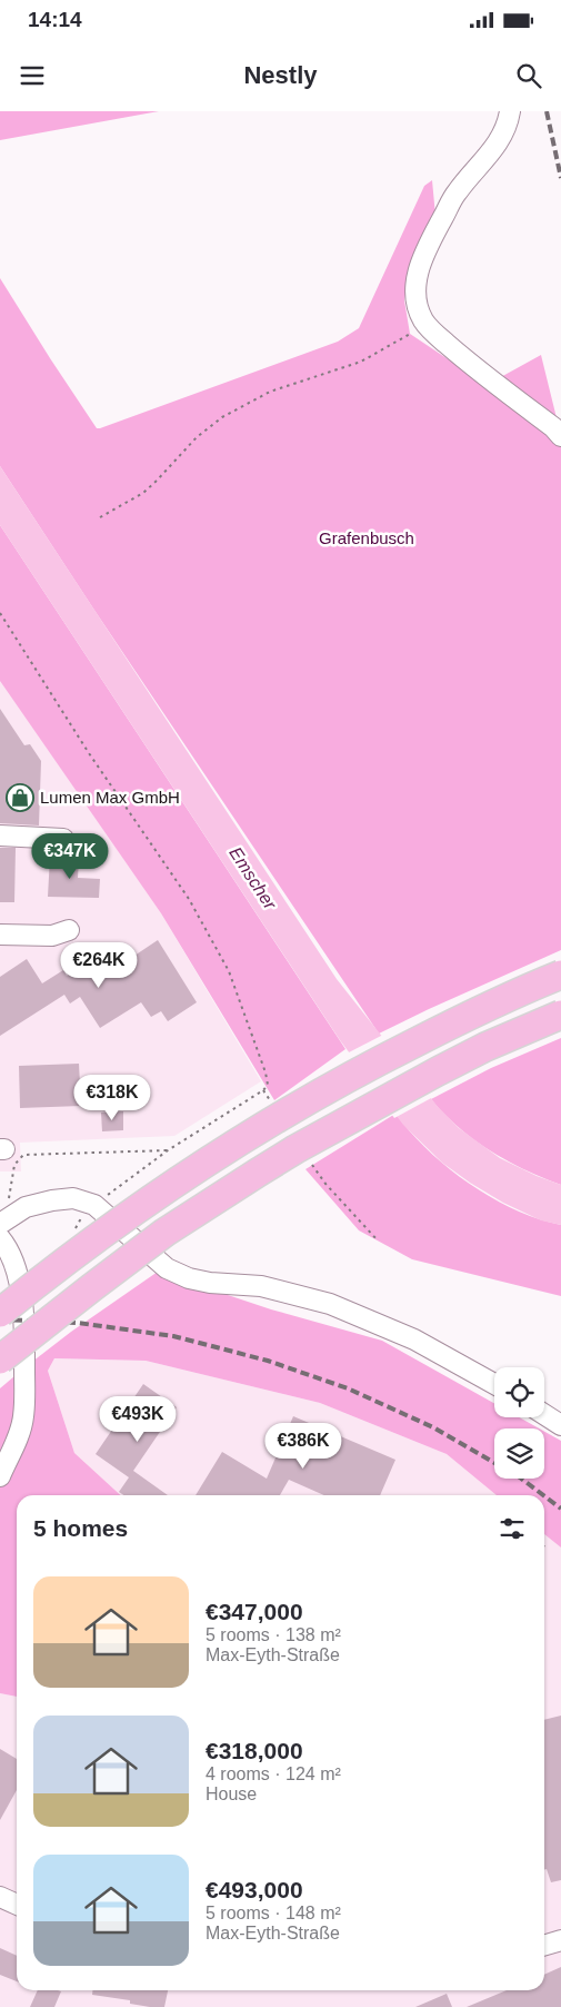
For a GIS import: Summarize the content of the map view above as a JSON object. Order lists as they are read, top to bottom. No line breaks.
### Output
{"water":["Emscher"],"parks":["Grafenbusch"],"places":{"shop":["Lumen Max GmbH"]},"page":{"status":"14:14","header":"Nestly","price":["€347K","€264K","€318K","€493K","€386K"],"heading":"5 homes","list":[{"name":"€347,000","note":"5 rooms · 138 m² · Max-Eyth-Straße"},{"name":"€318,000","note":"4 rooms · 124 m² · House"},{"name":"€493,000","note":"5 rooms · 148 m² · Max-Eyth-Straße"}]}}
